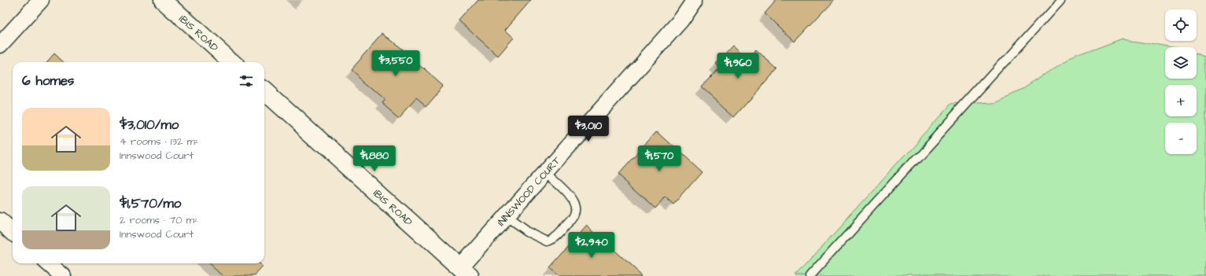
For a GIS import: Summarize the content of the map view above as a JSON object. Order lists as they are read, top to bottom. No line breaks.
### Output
{"streets":{"street":["IBIS ROAD","INNSWOOD COURT"]},"crossings":[["IBIS ROAD","INNSWOOD COURT"]],"page":{"map_buttons":["+","−"],"price":["$3,550","$1,960","$3,010","$1,880","$1,570","$2,940"],"heading":"6 homes","list":[{"name":"$3,010/mo","note":"4 rooms · 132 m² · Innswood Court"},{"name":"$1,570/mo","note":"2 rooms · 70 m² · Innswood Court"}]}}
